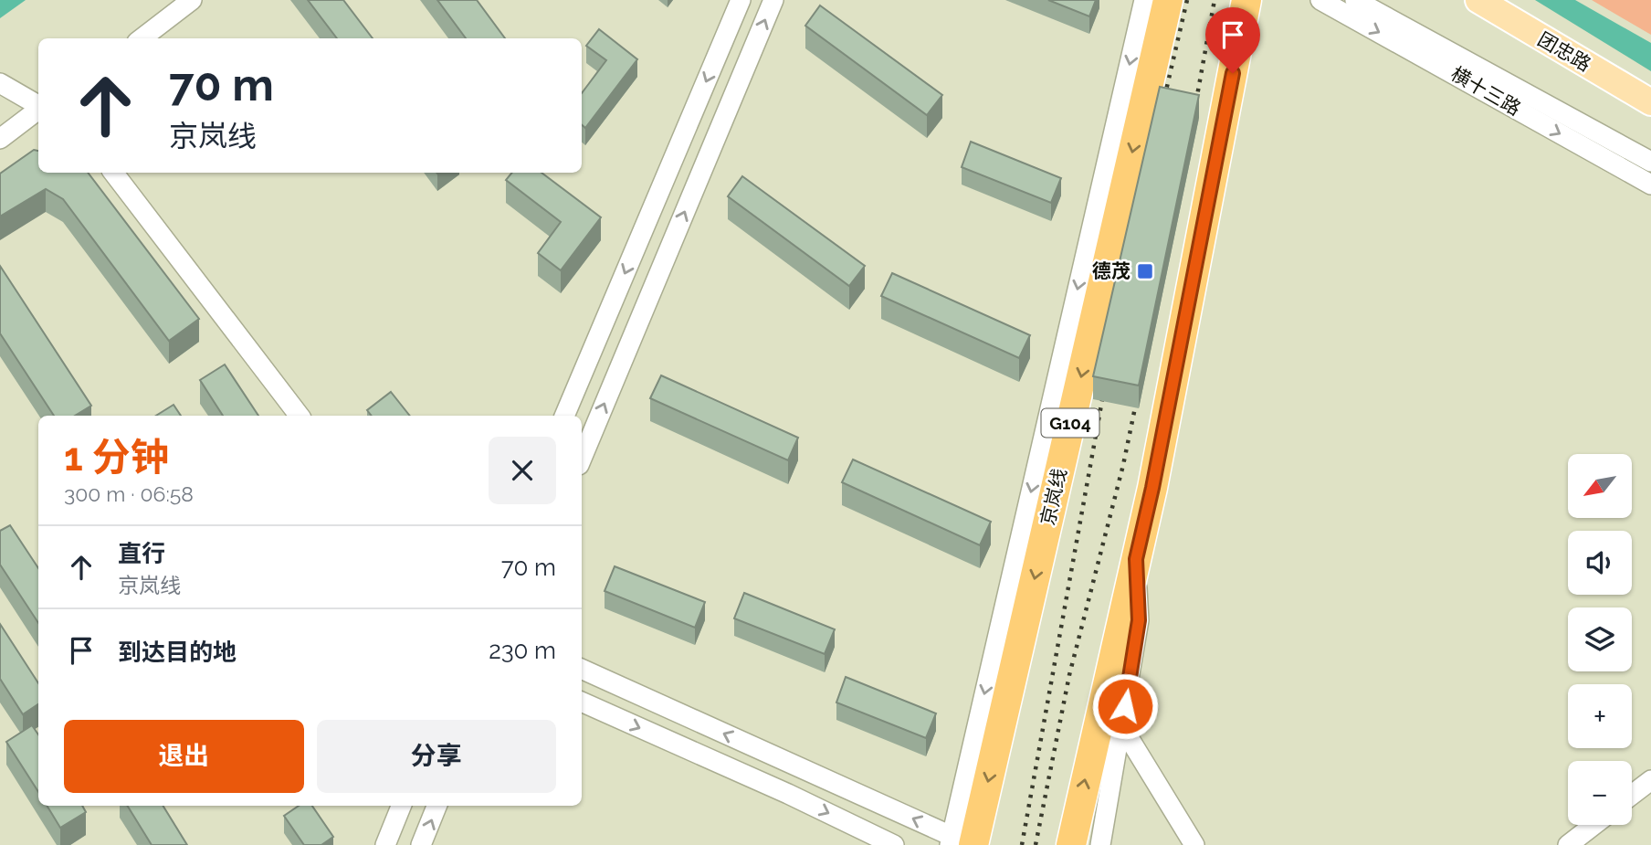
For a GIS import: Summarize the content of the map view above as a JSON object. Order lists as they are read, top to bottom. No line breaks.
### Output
{"streets":{"highway":["G104","京岚线"],"main road":["团忠路"],"street":["横十三路"]},"places":{"transit":["德茂"]},"north":"bottom left","page":{"turn":["70 m","京岚线"],"heading":["1 分钟","300 m · 06:58"],"map_buttons":["+","−"],"list":[{"name":"直行","note":"京岚线","value":"70 m"},{"name":"到达目的地","value":"230 m"}],"buttons":["退出","分享"]}}
